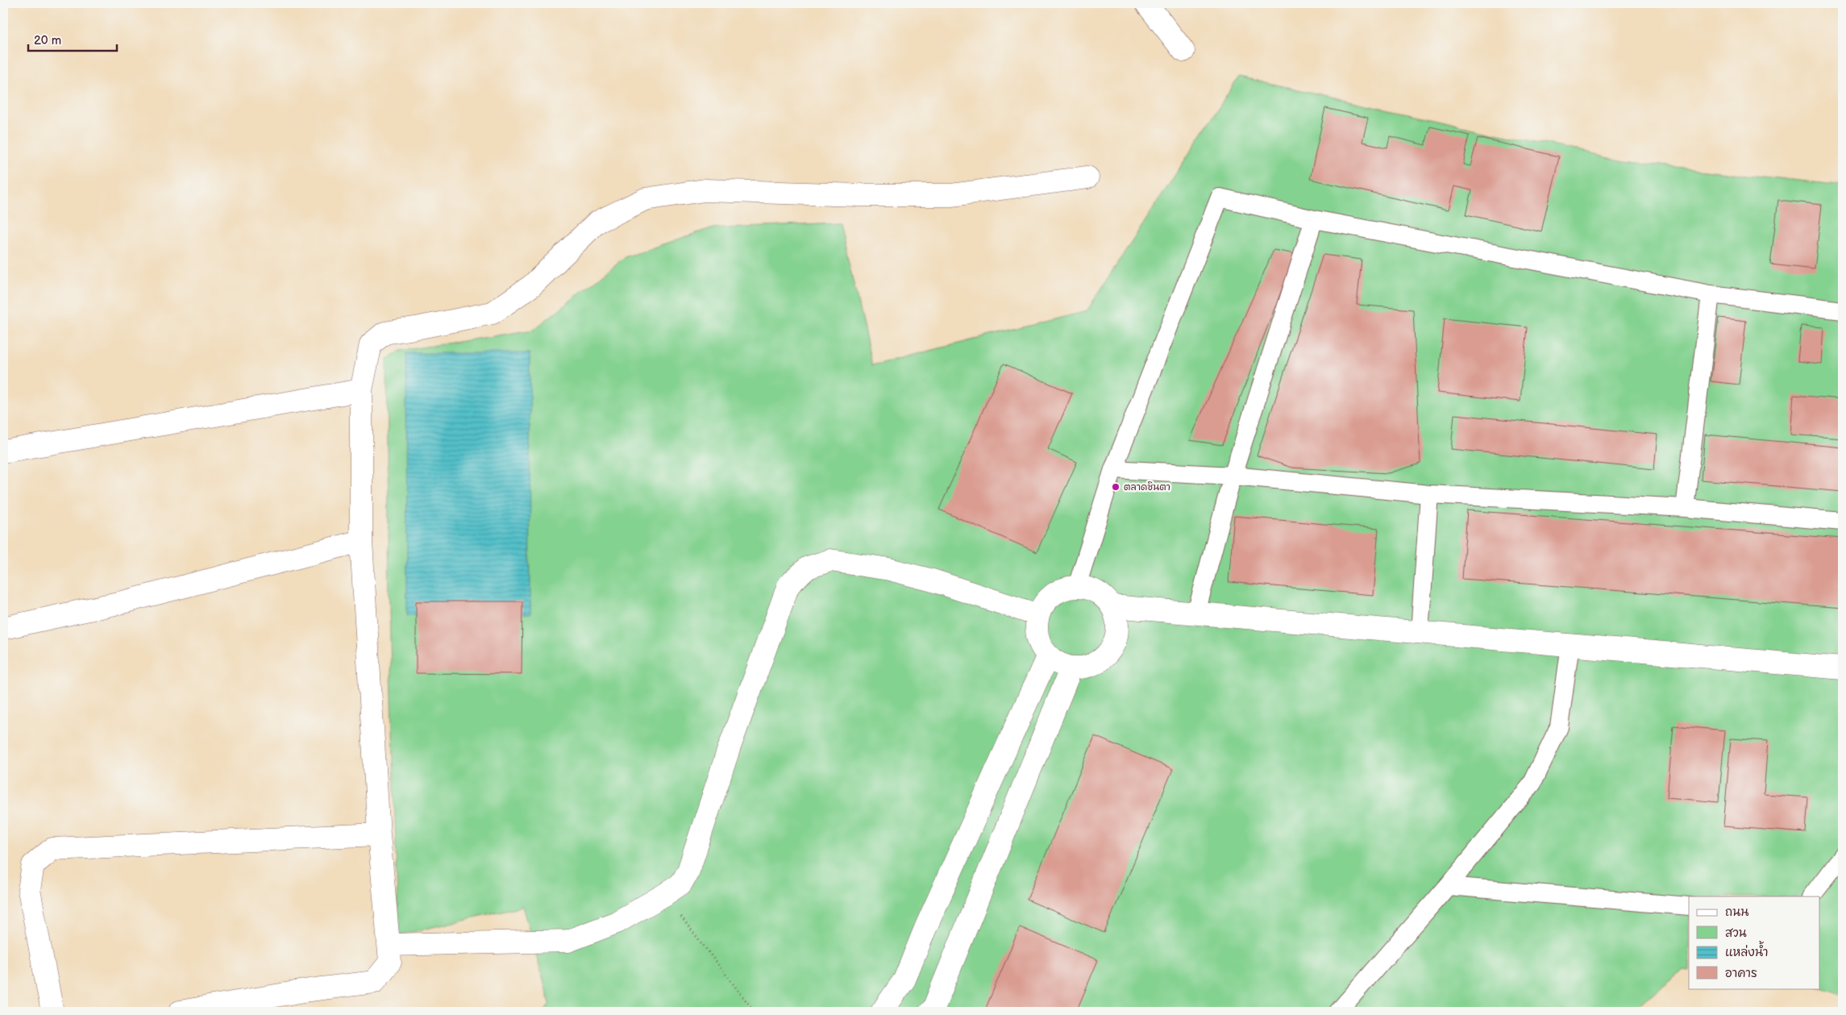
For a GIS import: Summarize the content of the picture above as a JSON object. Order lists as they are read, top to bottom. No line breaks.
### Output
{"places":["ตลาดชินตา"],"legend":["ถนน","สวน","แหล่งน้ำ","อาคาร"],"scale_bar":"20 m"}
